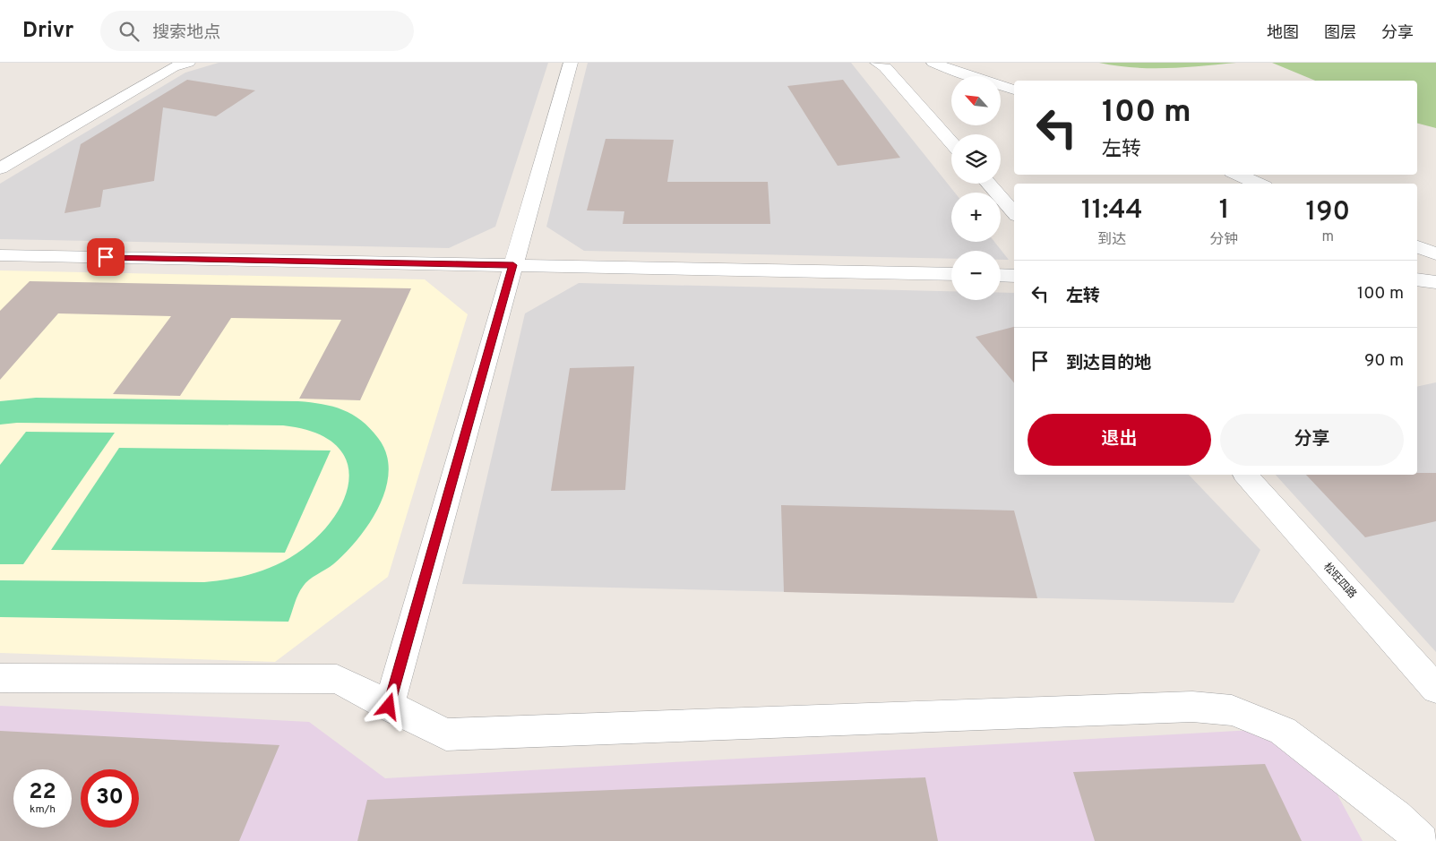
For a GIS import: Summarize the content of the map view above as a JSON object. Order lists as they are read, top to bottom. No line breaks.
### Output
{"streets":{"street":["松旺四路"]},"north":"top left","page":{"header":"Drivr","search":"搜索地点","nav":["地图","图层","分享"],"map_buttons":["+","−"],"turn":["100 m","左转"],"eta":["11:44","到达","1","分钟","190","m"],"list":[{"name":"左转","value":"100 m"},{"name":"到达目的地","value":"90 m"}],"buttons":["退出","分享"],"speed":"22 km/h","limit":"30"}}
